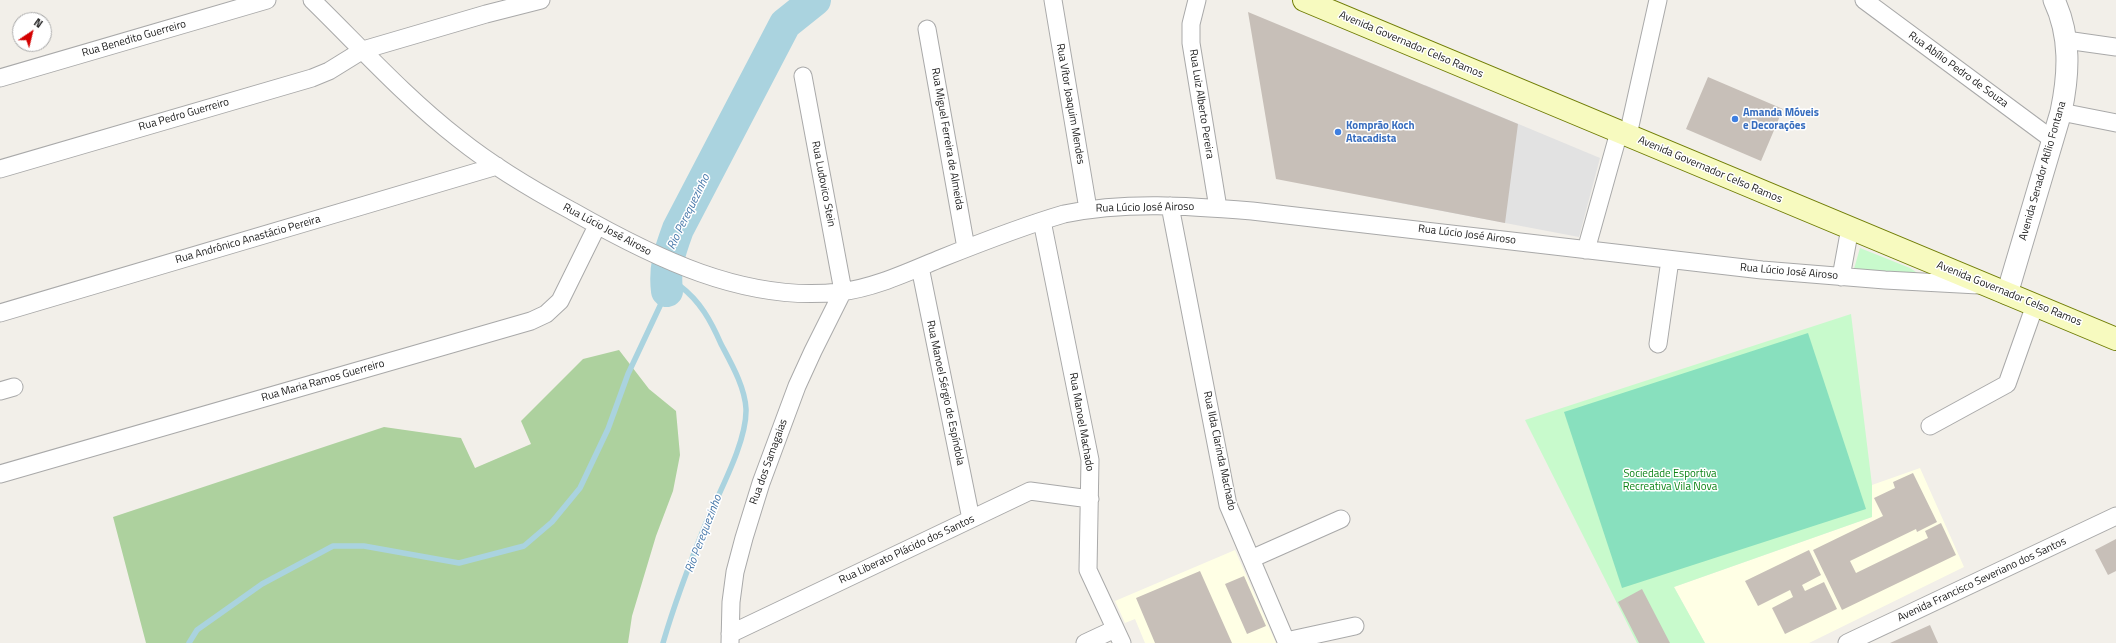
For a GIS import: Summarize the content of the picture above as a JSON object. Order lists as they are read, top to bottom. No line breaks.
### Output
{"streets":{"main road":["Avenida Governador Celso Ramos"],"street":["Rua Benedito Guerreiro","Rua Abílio Pedro de Souza","Rua Vítor Joaquim Mendes","Rua Luiz Alberto Pereira","Rua Pedro Guerreiro","Rua Miguel Ferreira de Almeida","Avenida Senador Atílio Fontana","Rua Ludovico Stein","Rua Lúcio José Airoso","Rua Andrônico Anastácio Pereira","Rua Maria Ramos Guerreiro","Rua Manoel Sérgio de Espíndola","Rua Manoel Machado","Rua Ilda Clarinda Machado","Rua dos Samagaias","Rua Liberato Plácido dos Santos","Avenida Francisco Severiano dos Santos"]},"crossings":[["Avenida Governador Celso Ramos","Avenida Senador Atílio Fontana"],["Avenida Governador Celso Ramos","Rua Lúcio José Airoso"],["Rua Abílio Pedro de Souza","Avenida Senador Atílio Fontana"],["Rua Vítor Joaquim Mendes","Rua Lúcio José Airoso"],["Rua Luiz Alberto Pereira","Rua Lúcio José Airoso"],["Rua Pedro Guerreiro","Rua Lúcio José Airoso"],["Rua Miguel Ferreira de Almeida","Rua Lúcio José Airoso"],["Rua Ludovico Stein","Rua Lúcio José Airoso"],["Rua Ludovico Stein","Rua dos Samagaias"],["Rua Lúcio José Airoso","Rua Andrônico Anastácio Pereira"],["Rua Lúcio José Airoso","Rua Maria Ramos Guerreiro"],["Rua Lúcio José Airoso","Rua Manoel Sérgio de Espíndola"],["Rua Lúcio José Airoso","Rua Manoel Machado"],["Rua Lúcio José Airoso","Rua Ilda Clarinda Machado"],["Rua Lúcio José Airoso","Rua dos Samagaias"],["Rua Manoel Sérgio de Espíndola","Rua Liberato Plácido dos Santos"],["Rua Manoel Machado","Rua Liberato Plácido dos Santos"],["Rua dos Samagaias","Rua Liberato Plácido dos Santos"]],"water":["Rio Perequezinho"],"parks":["Sociedade Esportiva Recreativa Vila Nova"],"places":["Amanda Móveis e Decorações","Komprão Koch Atacadista"],"north":"top right"}
